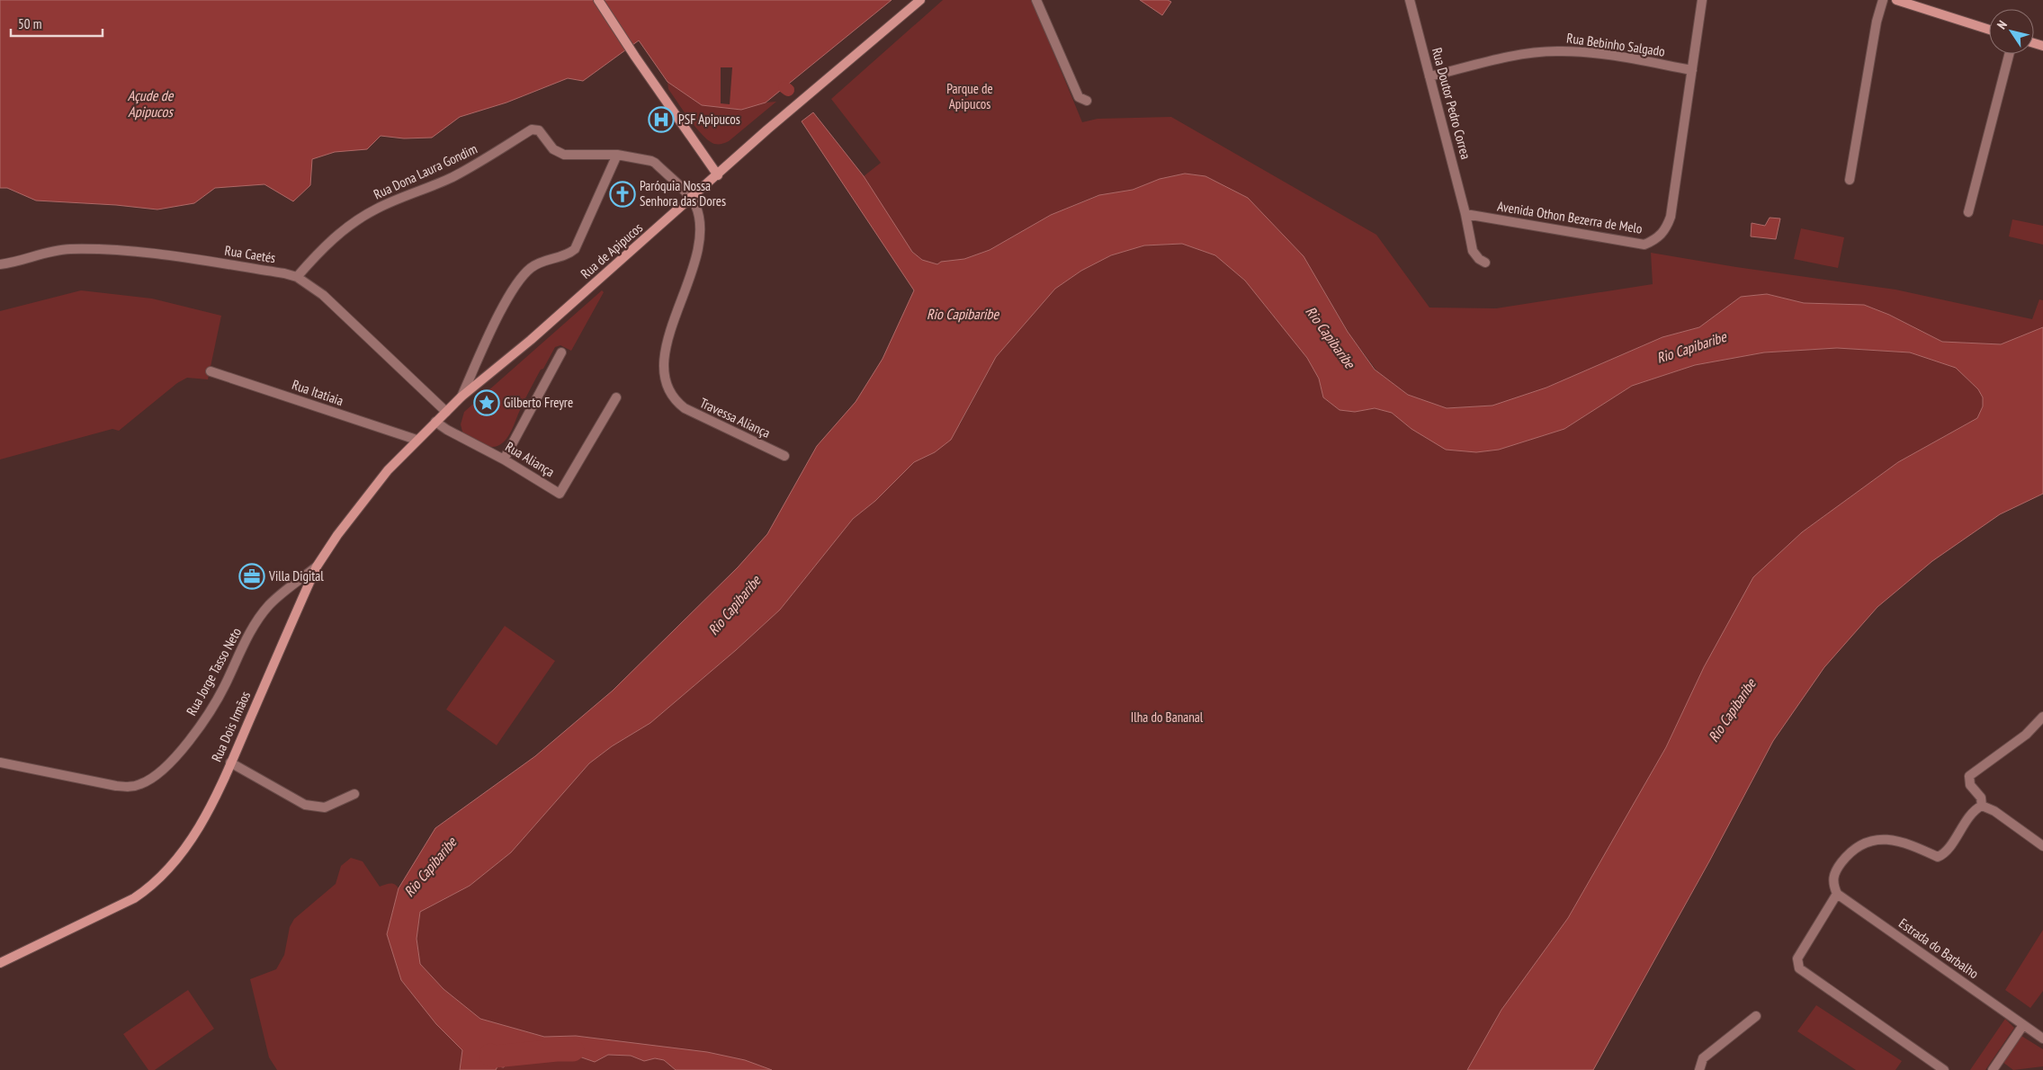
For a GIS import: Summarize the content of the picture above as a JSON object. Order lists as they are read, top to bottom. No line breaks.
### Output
{"streets":{"main road":["Rua de Apipucos","Rua Dois Irmãos"],"street":["Rua Bebinho Salgado","Rua Doutor Pedro Correa","Rua Dona Laura Gondim","Avenida Othon Bezerra de Melo","Rua Caetés","Rua Itatiaia","Travessa Aliança","Rua Aliança","Rua Jorge Tasso Neto","Estrada do Barbalho"]},"crossings":[["Rua Bebinho Salgado","Rua Doutor Pedro Correa"],["Rua Bebinho Salgado","Avenida Othon Bezerra de Melo"],["Rua Doutor Pedro Correa","Avenida Othon Bezerra de Melo"],["Rua Dona Laura Gondim","Rua de Apipucos"],["Rua Dona Laura Gondim","Rua Caetés"],["Rua Dona Laura Gondim","Travessa Aliança"],["Rua de Apipucos","Rua Caetés"],["Rua de Apipucos","Travessa Aliança"],["Rua de Apipucos","Rua Aliança"],["Rua de Apipucos","Rua Dois Irmãos"],["Rua Itatiaia","Rua Dois Irmãos"],["Rua Jorge Tasso Neto","Rua Dois Irmãos"]],"water":["Açude de Apipucos","Rio Capibaribe"],"parks":["Parque de Apipucos","Ilha do Bananal"],"places":{"hospital":["PSF Apipucos"],"church":["Paróquia Nossa Senhora das Dores"],"place":["Gilberto Freyre"],"office":["Villa Digital"]},"scale_bar":"50 m","north":"top left"}
